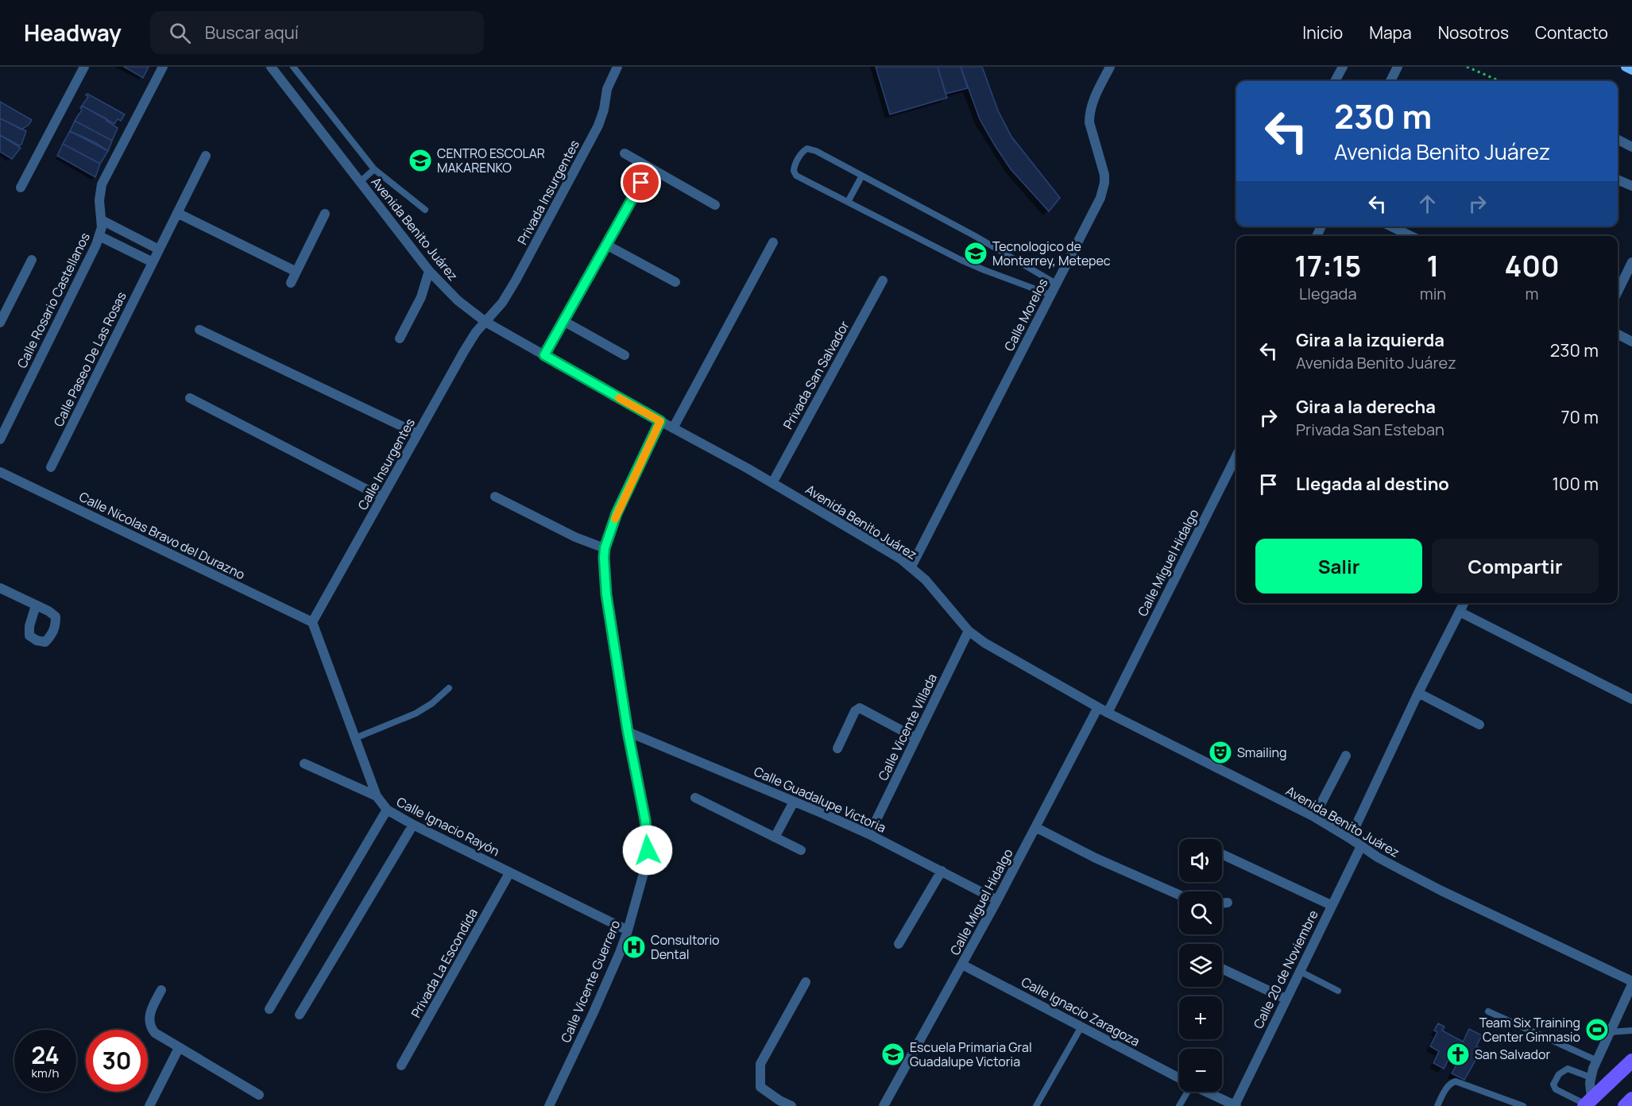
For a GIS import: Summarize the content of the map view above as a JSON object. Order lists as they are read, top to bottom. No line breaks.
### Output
{"streets":{"street":["Privada Insurgentes","Avenida Benito Juárez","Calle Rosario Castellanos","Calle Morelos","Calle Paseo De Las Rosas","Privada San Salvador","Calle Insurgentes","Calle Nicolas Bravo del Durazno","Calle Miguel Hidalgo","Calle Vicente Villada","Calle Guadalupe Victoria","Calle Ignacio Rayón","Privada La Escondida","Calle 20 de Noviembre","Calle Vicente Guerrero","Calle Ignacio Zaragoza"]},"crossings":[["Privada Insurgentes","Avenida Benito Juárez"],["Privada Insurgentes","Calle Insurgentes"],["Avenida Benito Juárez","Calle Morelos"],["Avenida Benito Juárez","Privada San Salvador"],["Avenida Benito Juárez","Calle Insurgentes"],["Avenida Benito Juárez","Calle Miguel Hidalgo"],["Avenida Benito Juárez","Calle Vicente Villada"],["Avenida Benito Juárez","Calle 20 de Noviembre"],["Avenida Benito Juárez","Calle Vicente Guerrero"],["Calle Insurgentes","Calle Nicolas Bravo del Durazno"],["Calle Insurgentes","Calle Ignacio Rayón"],["Calle Nicolas Bravo del Durazno","Calle Ignacio Rayón"],["Calle Miguel Hidalgo","Calle Guadalupe Victoria"],["Calle Miguel Hidalgo","Calle Ignacio Zaragoza"],["Calle Vicente Villada","Calle Guadalupe Victoria"],["Calle Guadalupe Victoria","Calle Vicente Guerrero"],["Calle Ignacio Rayón","Privada La Escondida"],["Calle Ignacio Rayón","Calle Vicente Guerrero"],["Calle 20 de Noviembre","Calle Ignacio Zaragoza"]],"places":{"school or university":["CENTRO ESCOLAR MAKARENKO","Tecnologico de Monterrey, Metepec","Escuela Primaria Gral Guadalupe Victoria"],"theatre":["Smailing"],"hospital":["Consultorio Dental"],"sports":["Team Six Training Center Gimnasio"],"church":["San Salvador"]},"page":{"header":"Headway","search":"Buscar aquí","nav":["Inicio","Mapa","Nosotros","Contacto"],"turn":["230 m","Avenida Benito Juárez"],"eta":["17:15","Llegada","1","min","400","m"],"list":[{"name":"Gira a la izquierda","note":"Avenida Benito Juárez","value":"230 m"},{"name":"Gira a la derecha","note":"Privada San Esteban","value":"70 m"},{"name":"Llegada al destino","value":"100 m"}],"buttons":["Salir","Compartir"],"map_buttons":["+","−"],"speed":"24 km/h","limit":"30"}}
